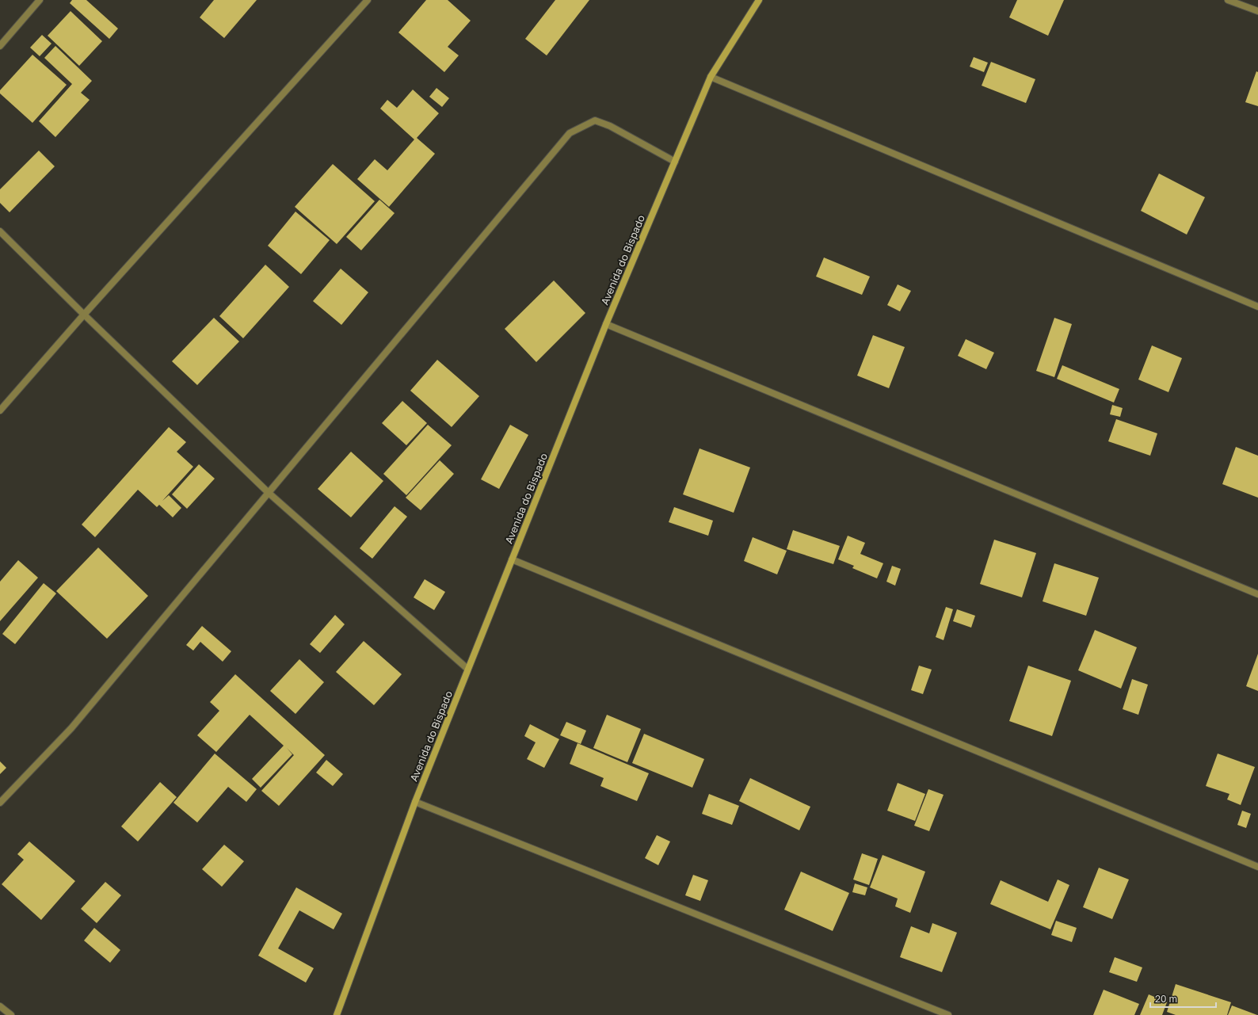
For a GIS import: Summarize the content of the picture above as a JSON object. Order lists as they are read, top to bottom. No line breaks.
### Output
{"streets":{"main road":["Avenida do Bispado"]},"scale_bar":"20 m"}
